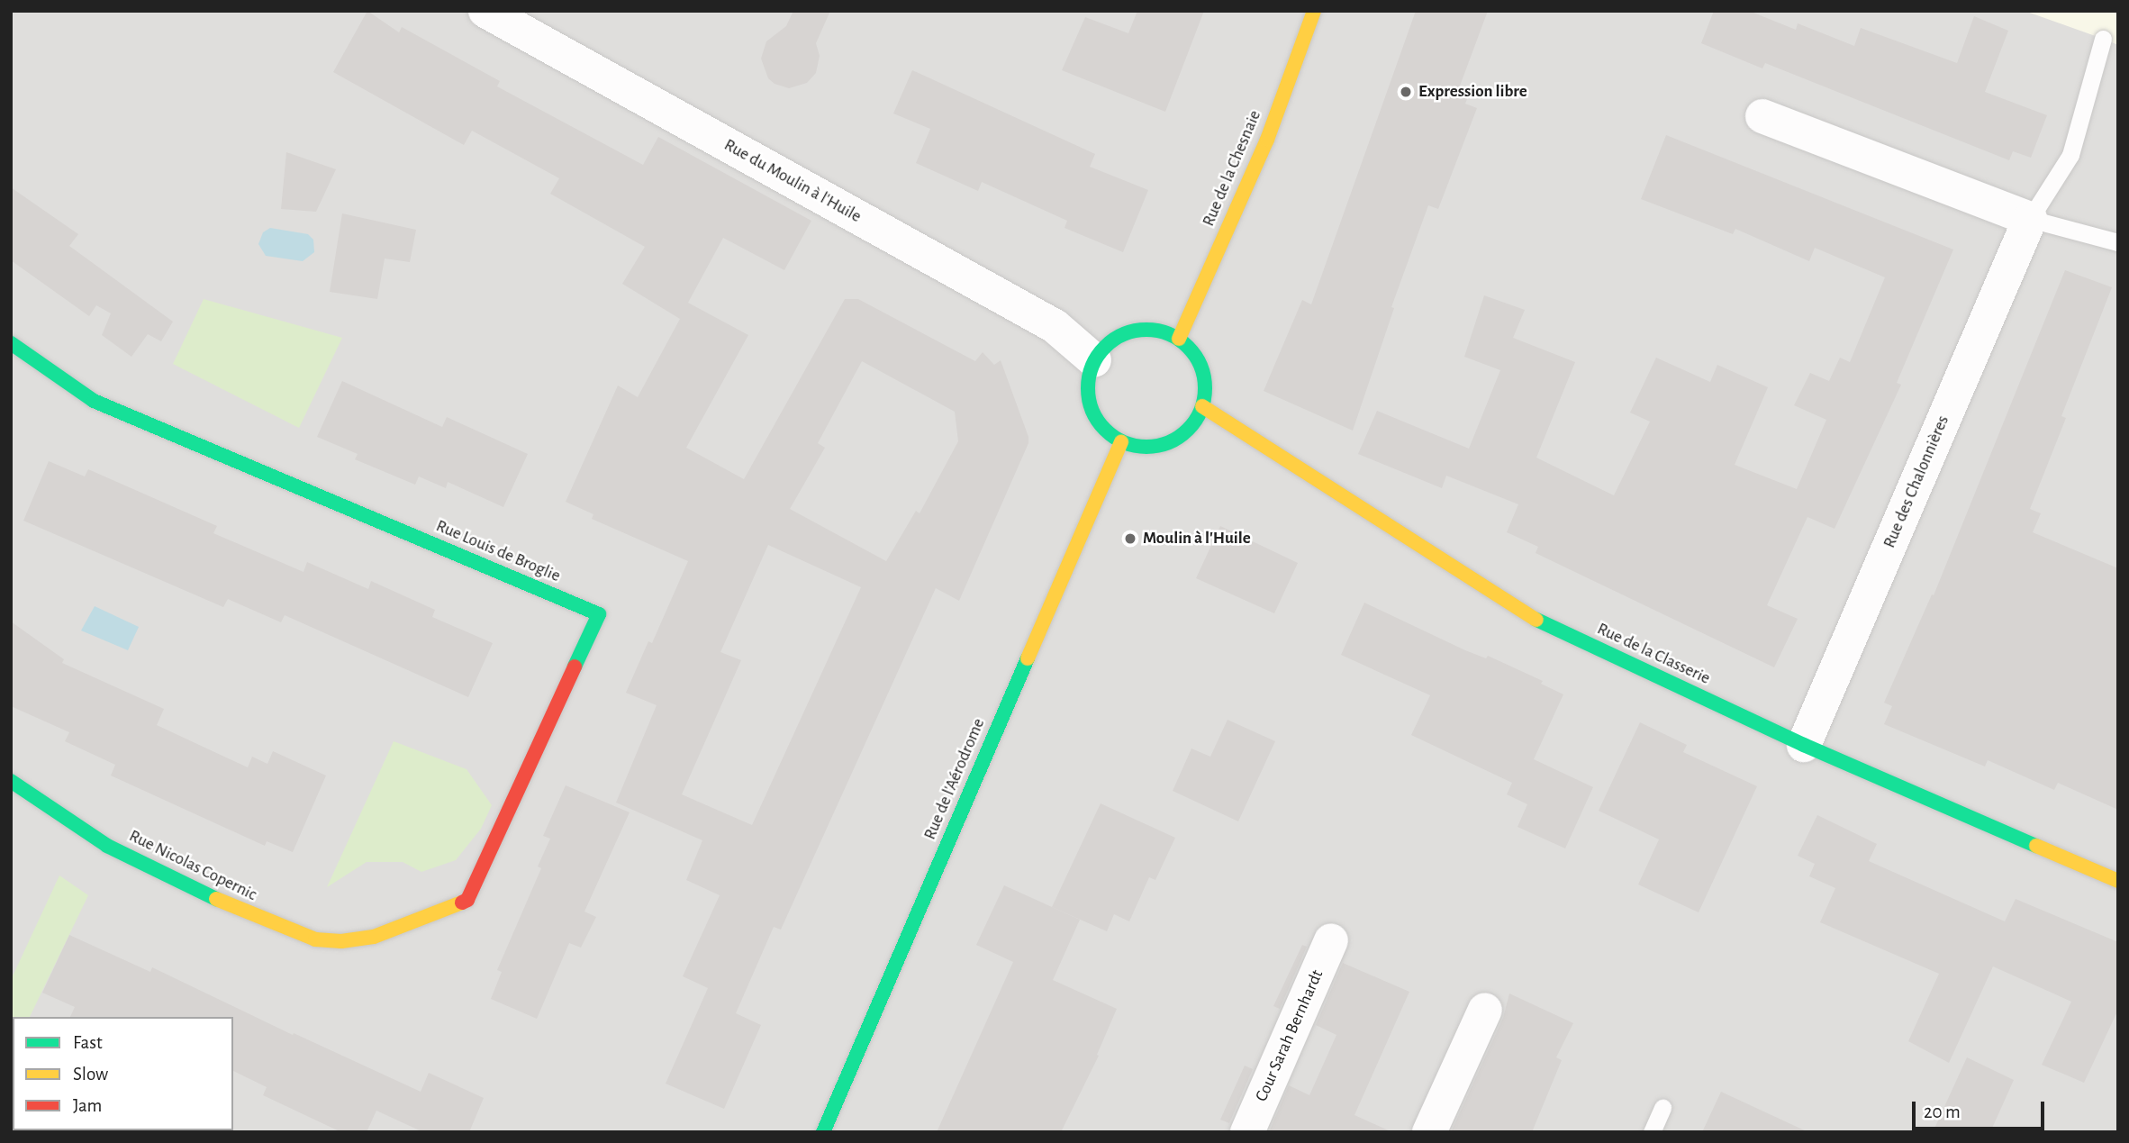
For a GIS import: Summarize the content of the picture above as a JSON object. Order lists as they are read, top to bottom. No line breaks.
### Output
{"streets":{"street":["Rue de la Chesnaie","Rue du Moulin à l'Huile","Rue des Chalonnières","Rue Louis de Broglie","Rue de la Classerie","Rue de l'Aérodrome","Rue Nicolas Copernic","Cour Sarah Bernhardt"]},"crossings":[["Rue de la Chesnaie","Rue du Moulin à l'Huile"],["Rue de la Chesnaie","Rue de la Classerie"],["Rue de la Chesnaie","Rue de l'Aérodrome"],["Rue du Moulin à l'Huile","Rue de la Classerie"],["Rue du Moulin à l'Huile","Rue de l'Aérodrome"],["Rue des Chalonnières","Rue de la Classerie"],["Rue Louis de Broglie","Rue Nicolas Copernic"],["Rue de la Classerie","Rue de l'Aérodrome"]],"places":["Expression libre","Moulin à l'Huile"],"legend":["Fast","Slow","Jam"],"scale_bar":"20 m"}
